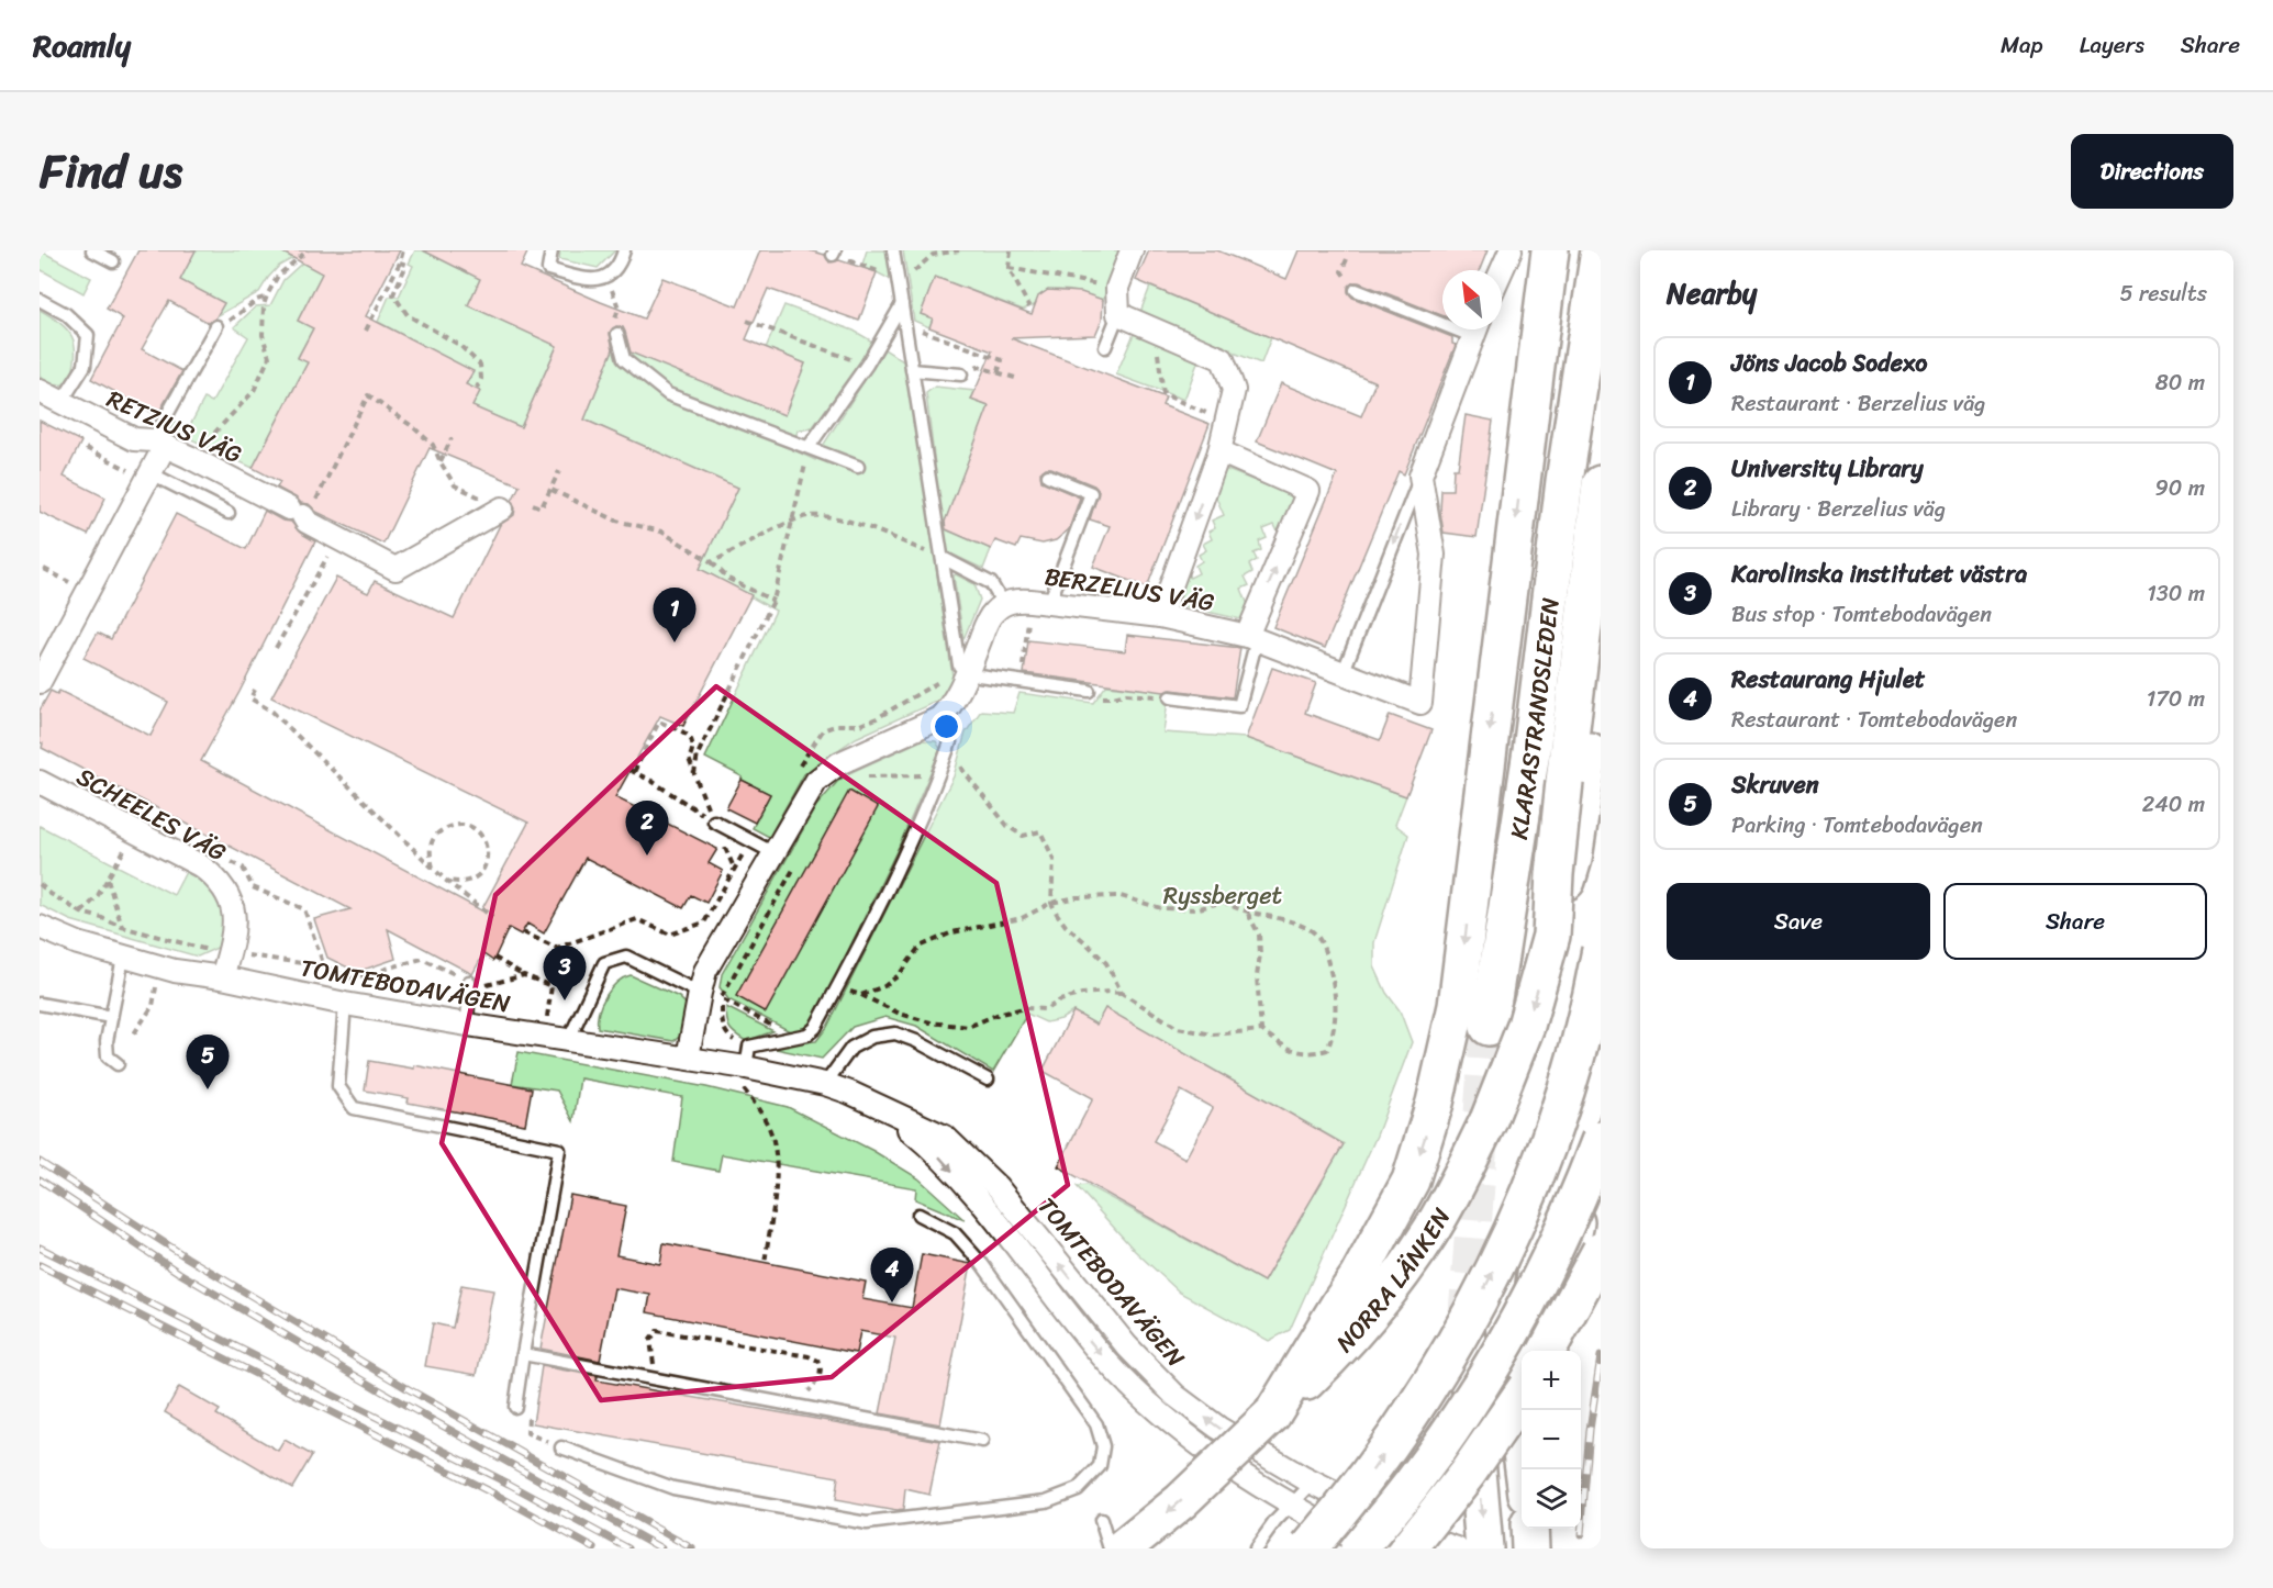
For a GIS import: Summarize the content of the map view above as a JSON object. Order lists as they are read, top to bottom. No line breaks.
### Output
{"streets":{"highway":["KLARASTRANDSLEDEN","NORRA LÄNKEN"],"street":["RETZIUS VÄG","BERZELIUS VÄG","SCHEELES VÄG","TOMTEBODAVÄGEN"]},"crossings":[["SCHEELES VÄG","TOMTEBODAVÄGEN"]],"parks":["Ryssberget"],"north":"top left","page":{"header":"Roamly","nav":["Map","Layers","Share"],"title":"Find us","buttons":["Directions",["Save","Share"]],"heading":["Nearby","5 results"],"list":[{"mark":"1","name":"Jöns Jacob Sodexo","note":"Restaurant · Berzelius väg","value":"80 m"},{"mark":"2","name":"University Library","note":"Library · Berzelius väg","value":"90 m"},{"mark":"3","name":"Karolinska institutet västra","note":"Bus stop · Tomtebodavägen","value":"130 m"},{"mark":"4","name":"Restaurang Hjulet","note":"Restaurant · Tomtebodavägen","value":"170 m"},{"mark":"5","name":"Skruven","note":"Parking · Tomtebodavägen","value":"240 m"}],"pins":["1","2","3","5","4"],"map_buttons":["+","−"]}}
